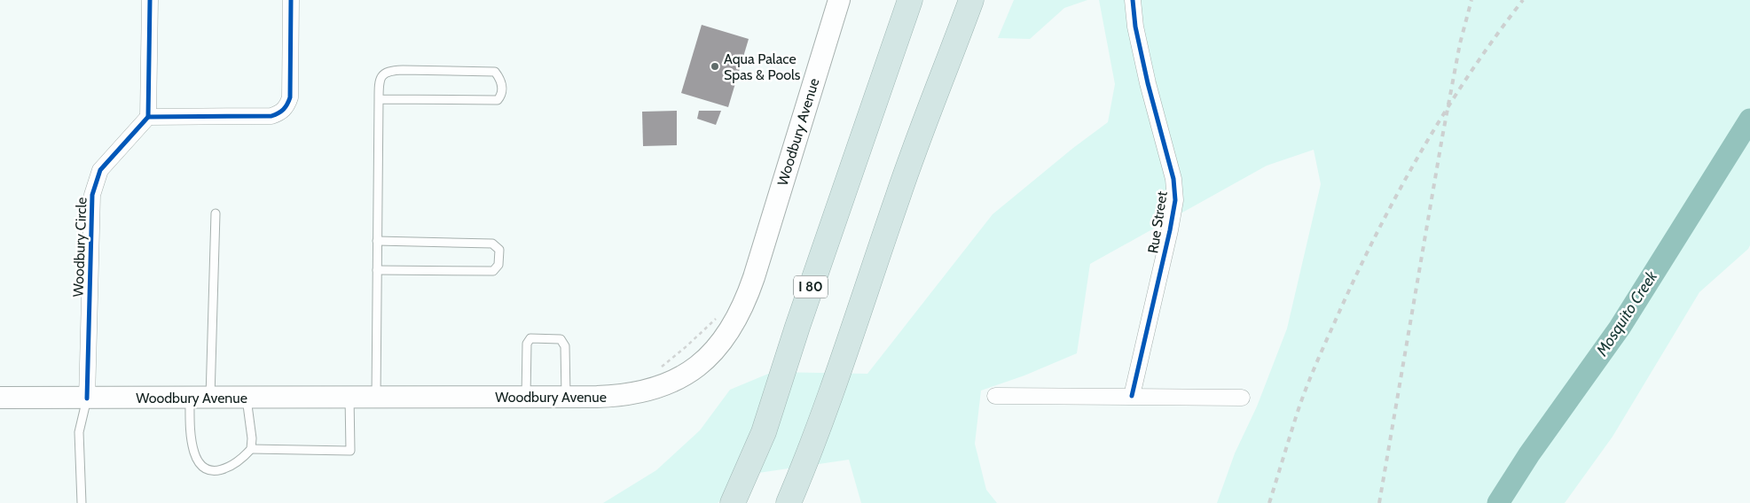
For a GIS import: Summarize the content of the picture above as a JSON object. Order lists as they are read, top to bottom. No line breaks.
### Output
{"streets":{"highway":["I 80"],"main road":["Woodbury Avenue"],"street":["Rue Street","Woodbury Circle"]},"crossings":[["Woodbury Avenue","Woodbury Circle"]],"water":["Mosquito Creek"],"places":["Aqua Palace Spas & Pools"]}
